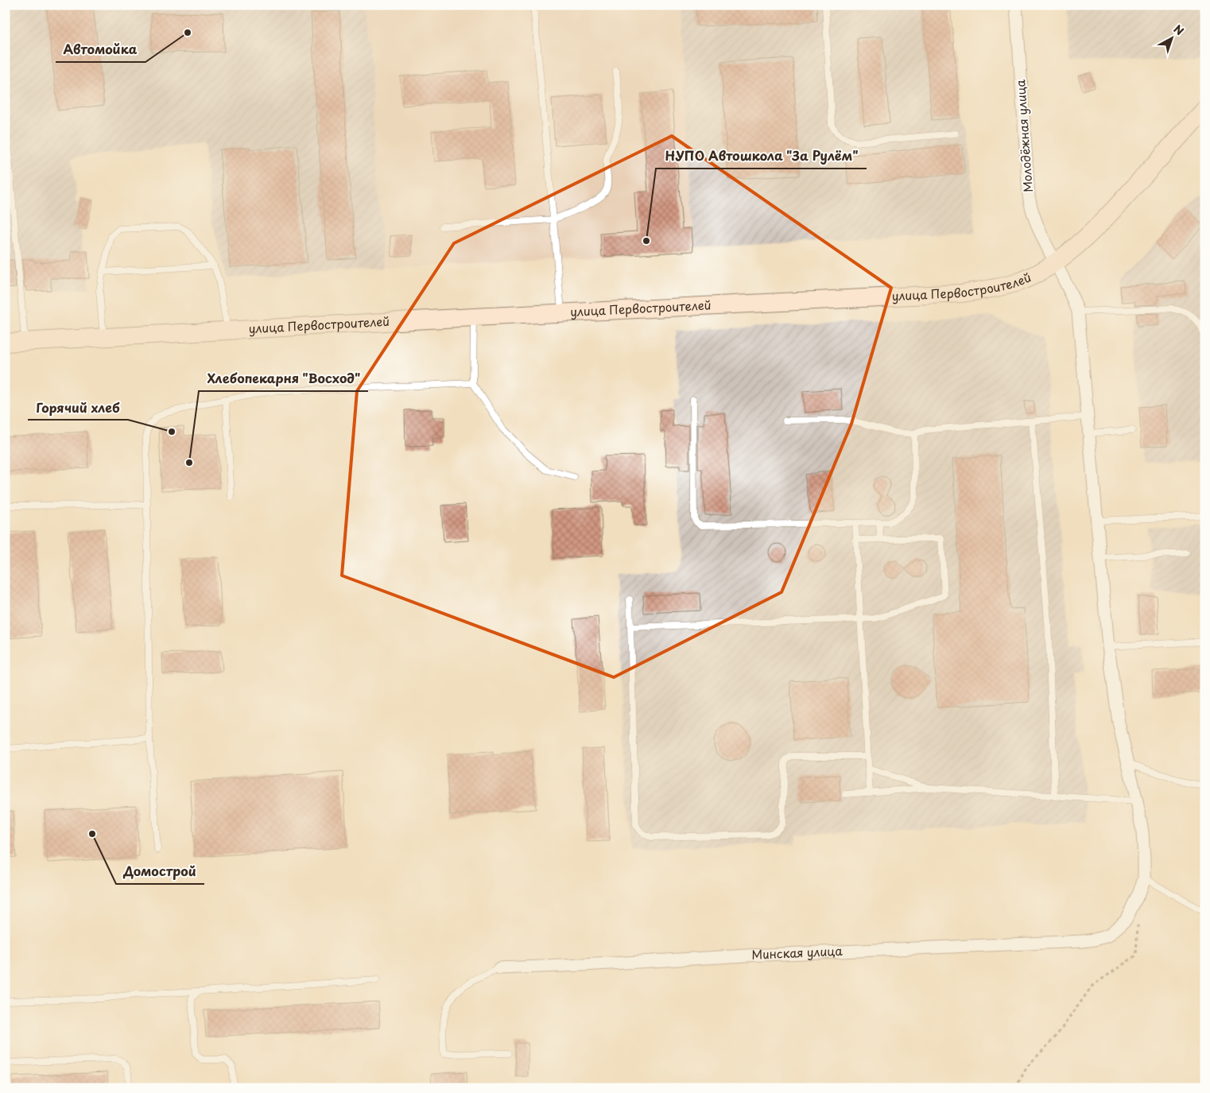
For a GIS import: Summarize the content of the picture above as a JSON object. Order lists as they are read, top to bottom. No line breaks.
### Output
{"streets":{"street":["Молодёжная улица","улица Первостроителей","Минская улица"]},"crossings":[["Молодёжная улица","улица Первостроителей"],["Молодёжная улица","Минская улица"]],"places":["Автомойка","НУПО Автошкола \"За Рулём\"","Горячий хлеб","Хлебопекарня \"Восход\"","Домострой"],"north":"top right"}
